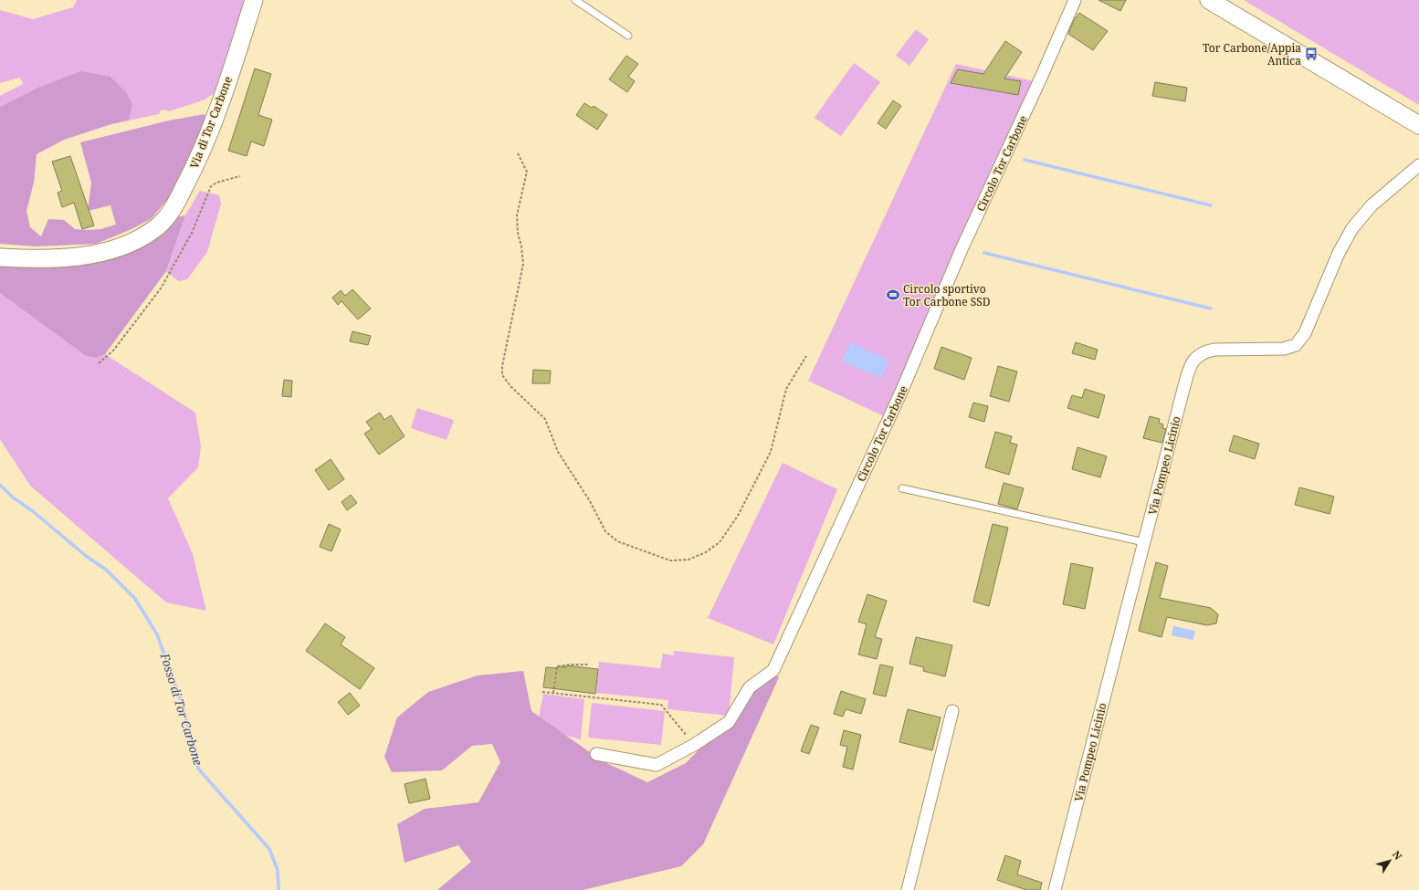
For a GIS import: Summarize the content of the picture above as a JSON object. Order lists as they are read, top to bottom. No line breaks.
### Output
{"streets":{"main road":["Via di Tor Carbone"],"street":["Circolo Tor Carbone","Via Pompeo Licinio"]},"water":["Fosso di Tor Carbone"],"places":{"bus stop":["Tor Carbone/Appia Antica"],"sports":["Circolo sportivo Tor Carbone SSD"]},"north":"top right"}
